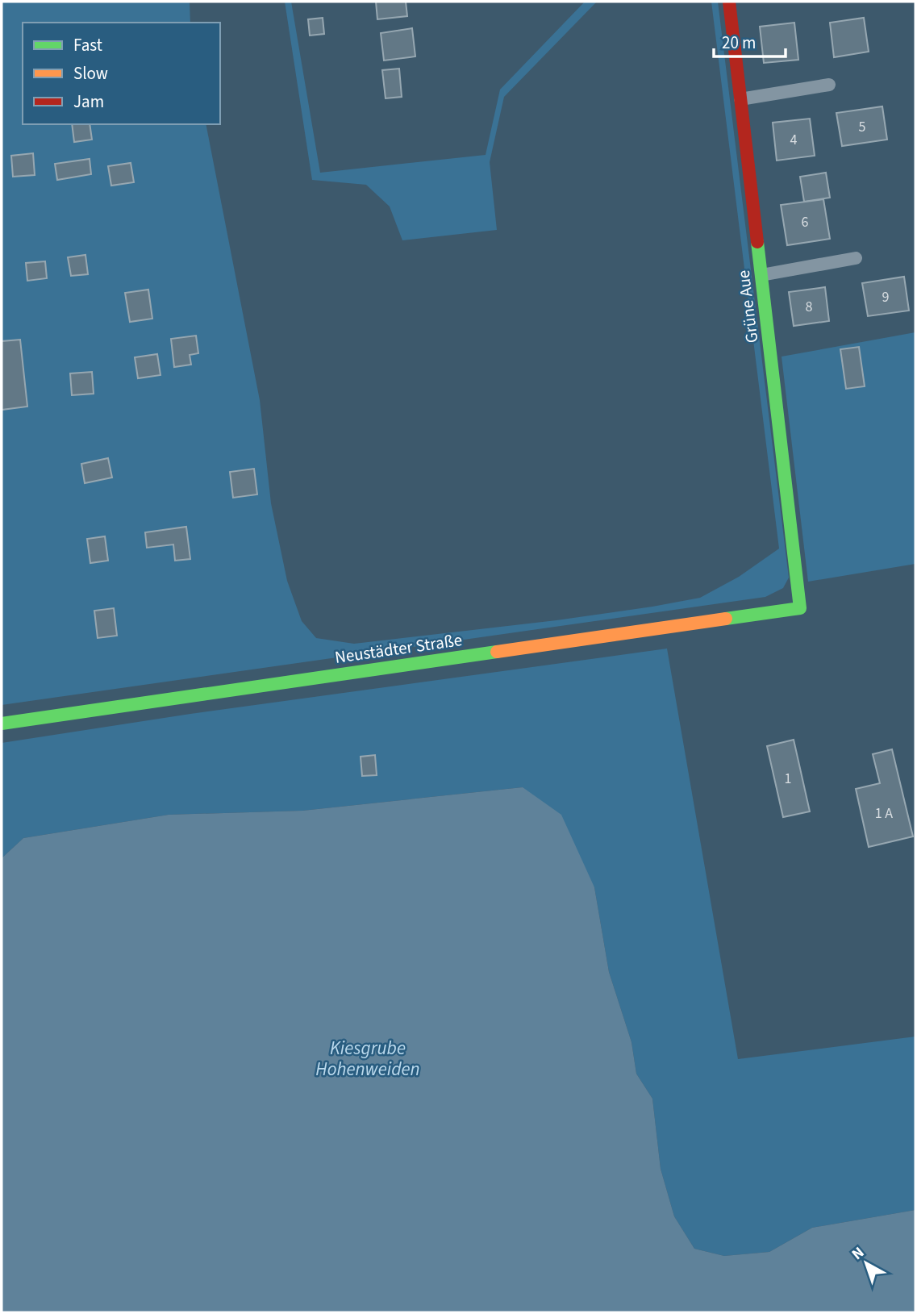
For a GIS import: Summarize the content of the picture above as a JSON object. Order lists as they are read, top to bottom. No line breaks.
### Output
{"streets":{"main road":["Grüne Aue","Neustädter Straße"]},"crossings":[["Grüne Aue","Neustädter Straße"]],"water":["Kiesgrube Hohenweiden"],"house_numbers":["5","4","6","9","8","1","1 A"],"legend":["Fast","Slow","Jam"],"scale_bar":"20 m","north":"top left"}
